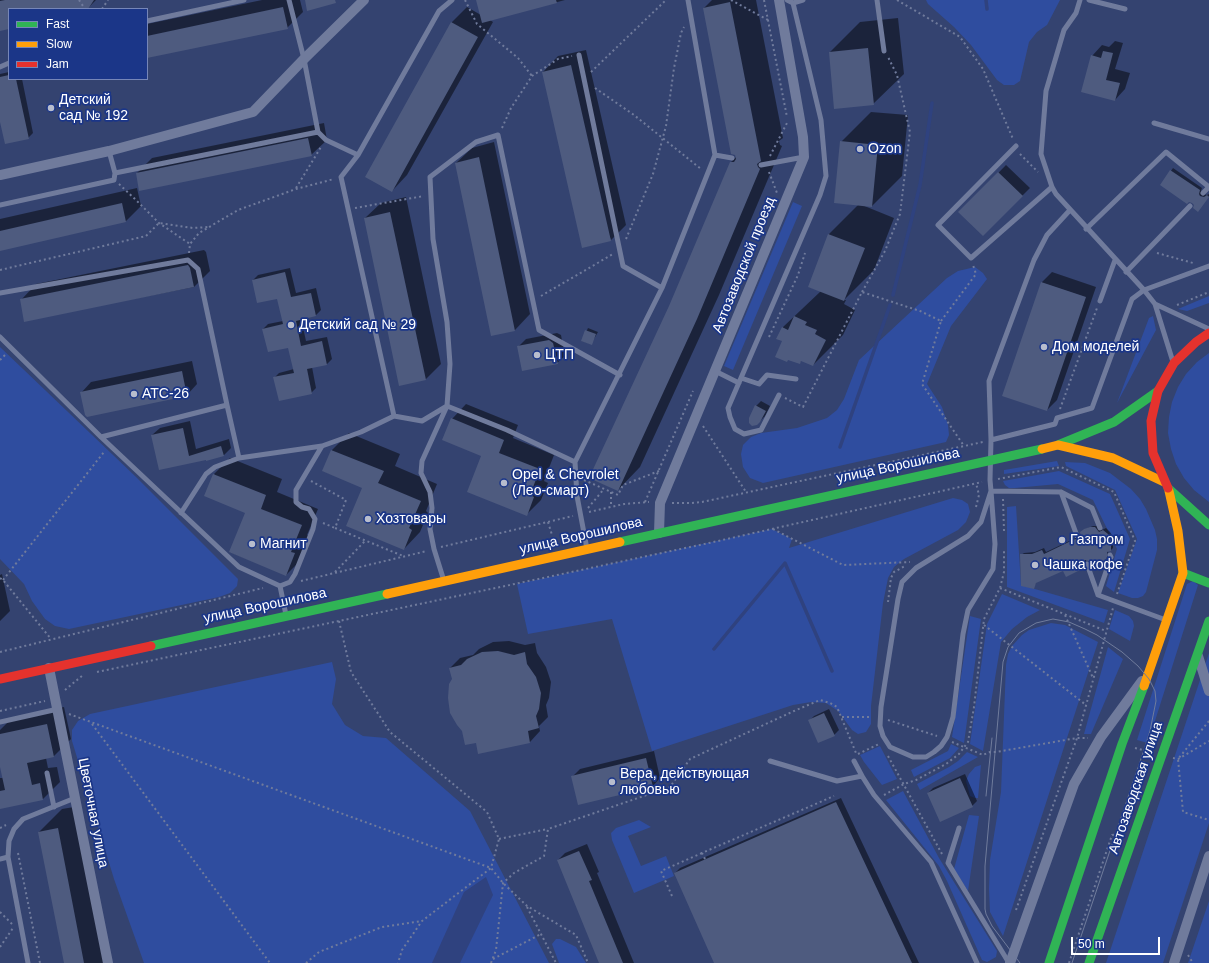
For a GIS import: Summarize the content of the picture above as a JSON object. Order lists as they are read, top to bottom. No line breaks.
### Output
{"streets":{"main road":["улица Ворошилова","Автозаводская улица"],"street":["Автозаводской проезд","Цветочная улица"]},"crossings":[["Автозаводской проезд","улица Ворошилова"],["улица Ворошилова","Цветочная улица"]],"places":["Детский сад № 192","Ozon","Детский сад № 29","Дом моделей","ЦТП","АТС-26","Opel & Chevrolet (Лео-смарт)","Хозтовары","Газпром","Магнит","Чашка кофе","Вера, действующая любовью"],"legend":["Fast","Slow","Jam"],"scale_bar":"50 m"}
